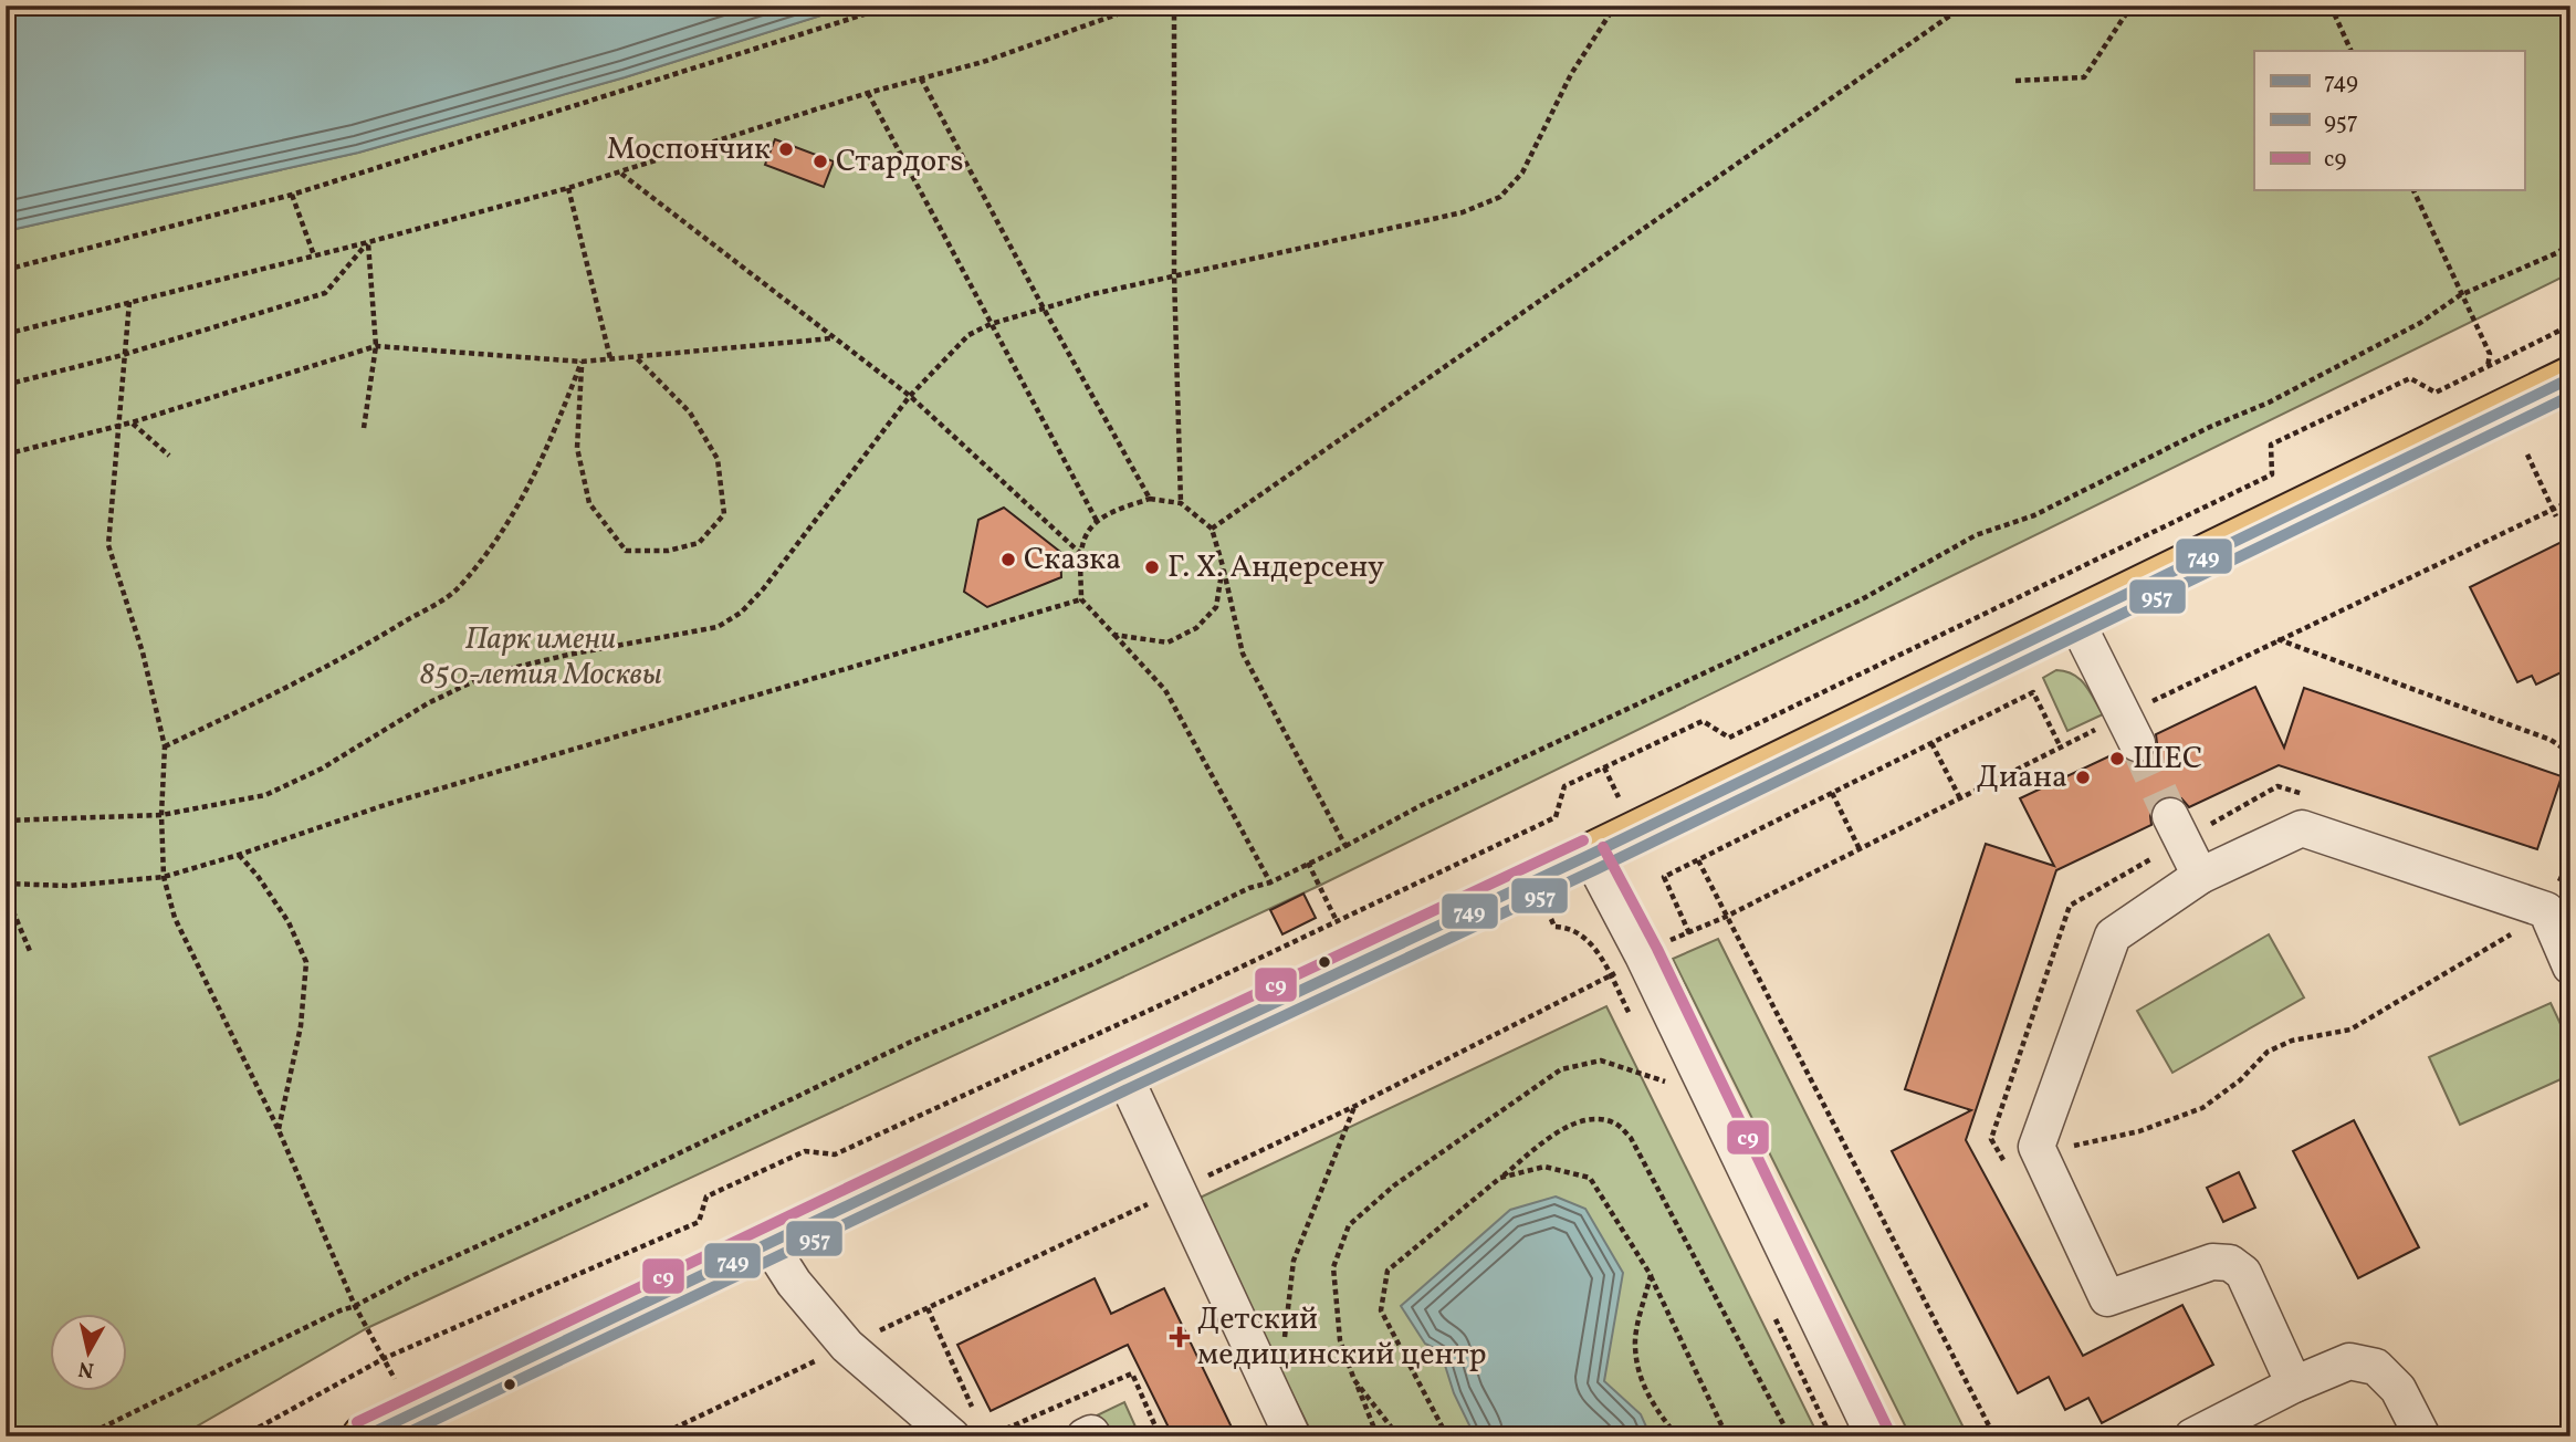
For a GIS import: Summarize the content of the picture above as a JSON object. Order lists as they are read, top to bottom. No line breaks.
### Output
{"parks":["Парк имени 850-летия Москвы"],"places":{"other":["Моспончик","Стардогs","Сказка","Г. Х. Андерсену","ШЕС","Диана"],"health":["Детский медицинский центр"]},"lines":["transit line 749","transit line 957","transit line с9"],"legend":["749","957","с9"],"north":"bottom"}
